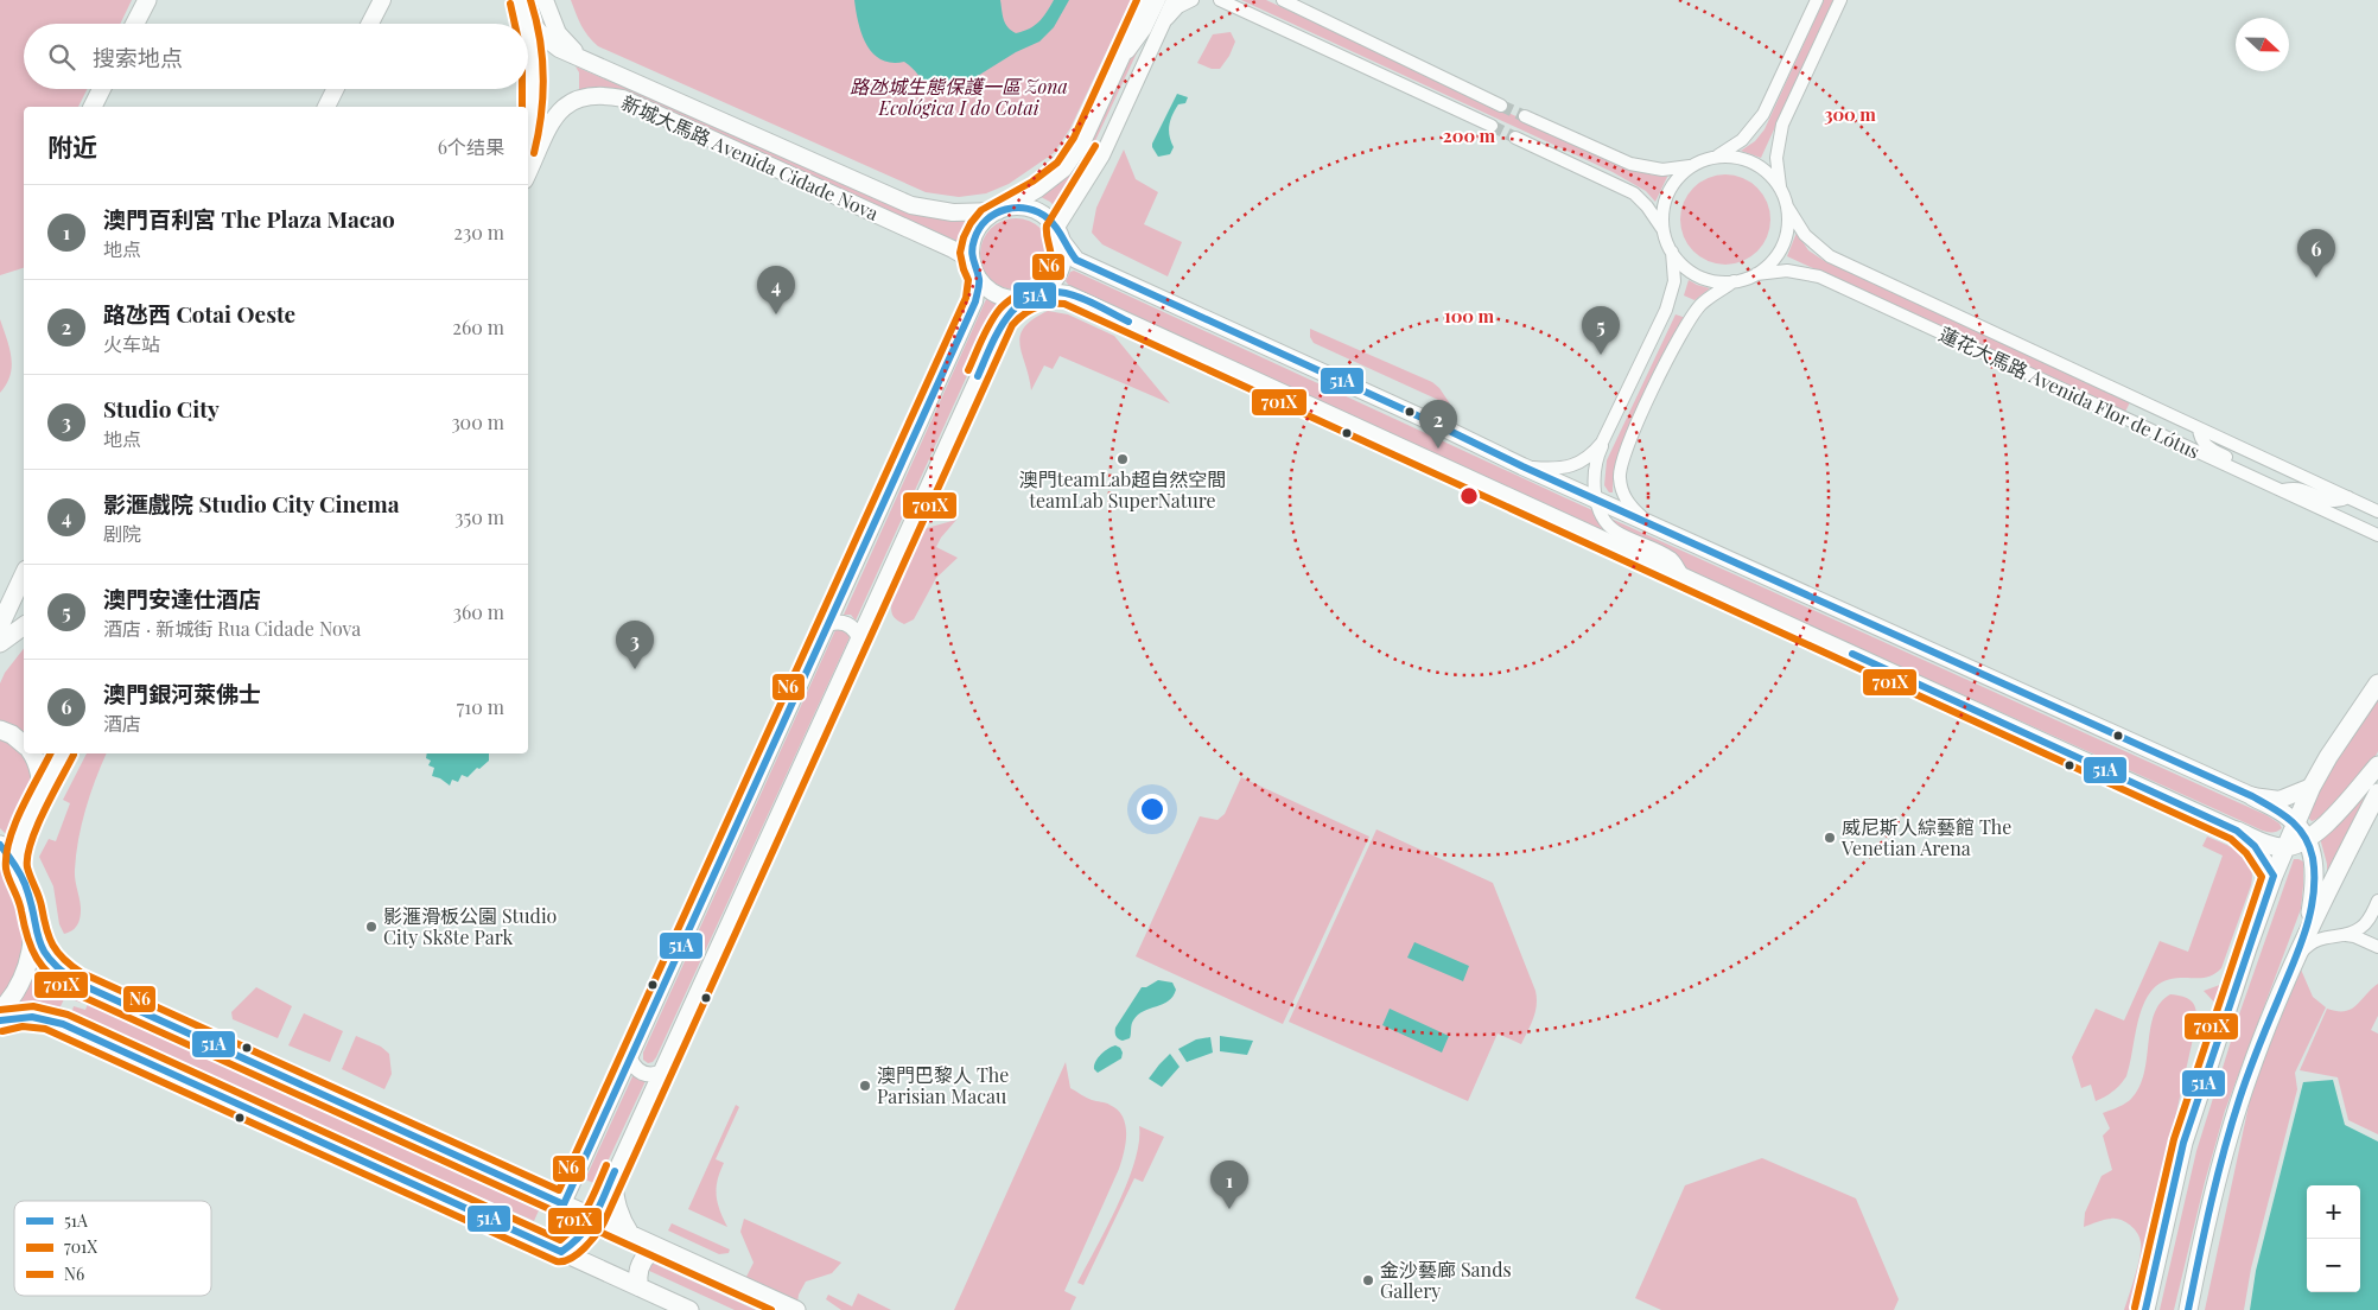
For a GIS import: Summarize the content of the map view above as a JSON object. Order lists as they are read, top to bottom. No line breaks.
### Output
{"streets":{"main road":["新城大馬路 Avenida Cidade Nova"],"street":["蓮花大馬路 Avenida Flor de Lótus"]},"parks":["路氹城生態保護一區 Zona Ecológica I do Cotai"],"places":["澳門teamLab超自然空間 teamLab SuperNature","威尼斯人綜藝館 The Venetian Arena","影滙滑板公園 Studio City Sk8te Park","澳門巴黎人 The Parisian Macau","金沙藝廊 Sands Gallery"],"lines":["transit line N6","transit line 701X","transit line 51A"],"legend":["51A","701X","N6"],"north":"right","page":{"search":"搜索地点","heading":["附近","6个结果"],"list":[{"mark":"1","name":"澳門百利宮 The Plaza Macao","note":"地点","value":"230 m"},{"mark":"2","name":"路氹西 Cotai Oeste","note":"火车站","value":"260 m"},{"mark":"3","name":"Studio City","note":"地点","value":"300 m"},{"mark":"4","name":"影滙戲院 Studio City Cinema","note":"剧院","value":"350 m"},{"mark":"5","name":"澳門安達仕酒店","note":"酒店 · 新城街 Rua Cidade Nova","value":"360 m"},{"mark":"6","name":"澳門銀河萊佛士","note":"酒店","value":"710 m"}],"pins":["6","4","5","2","3","1"],"map_buttons":["+","−"]},"rings":["300 m","200 m","100 m"]}
